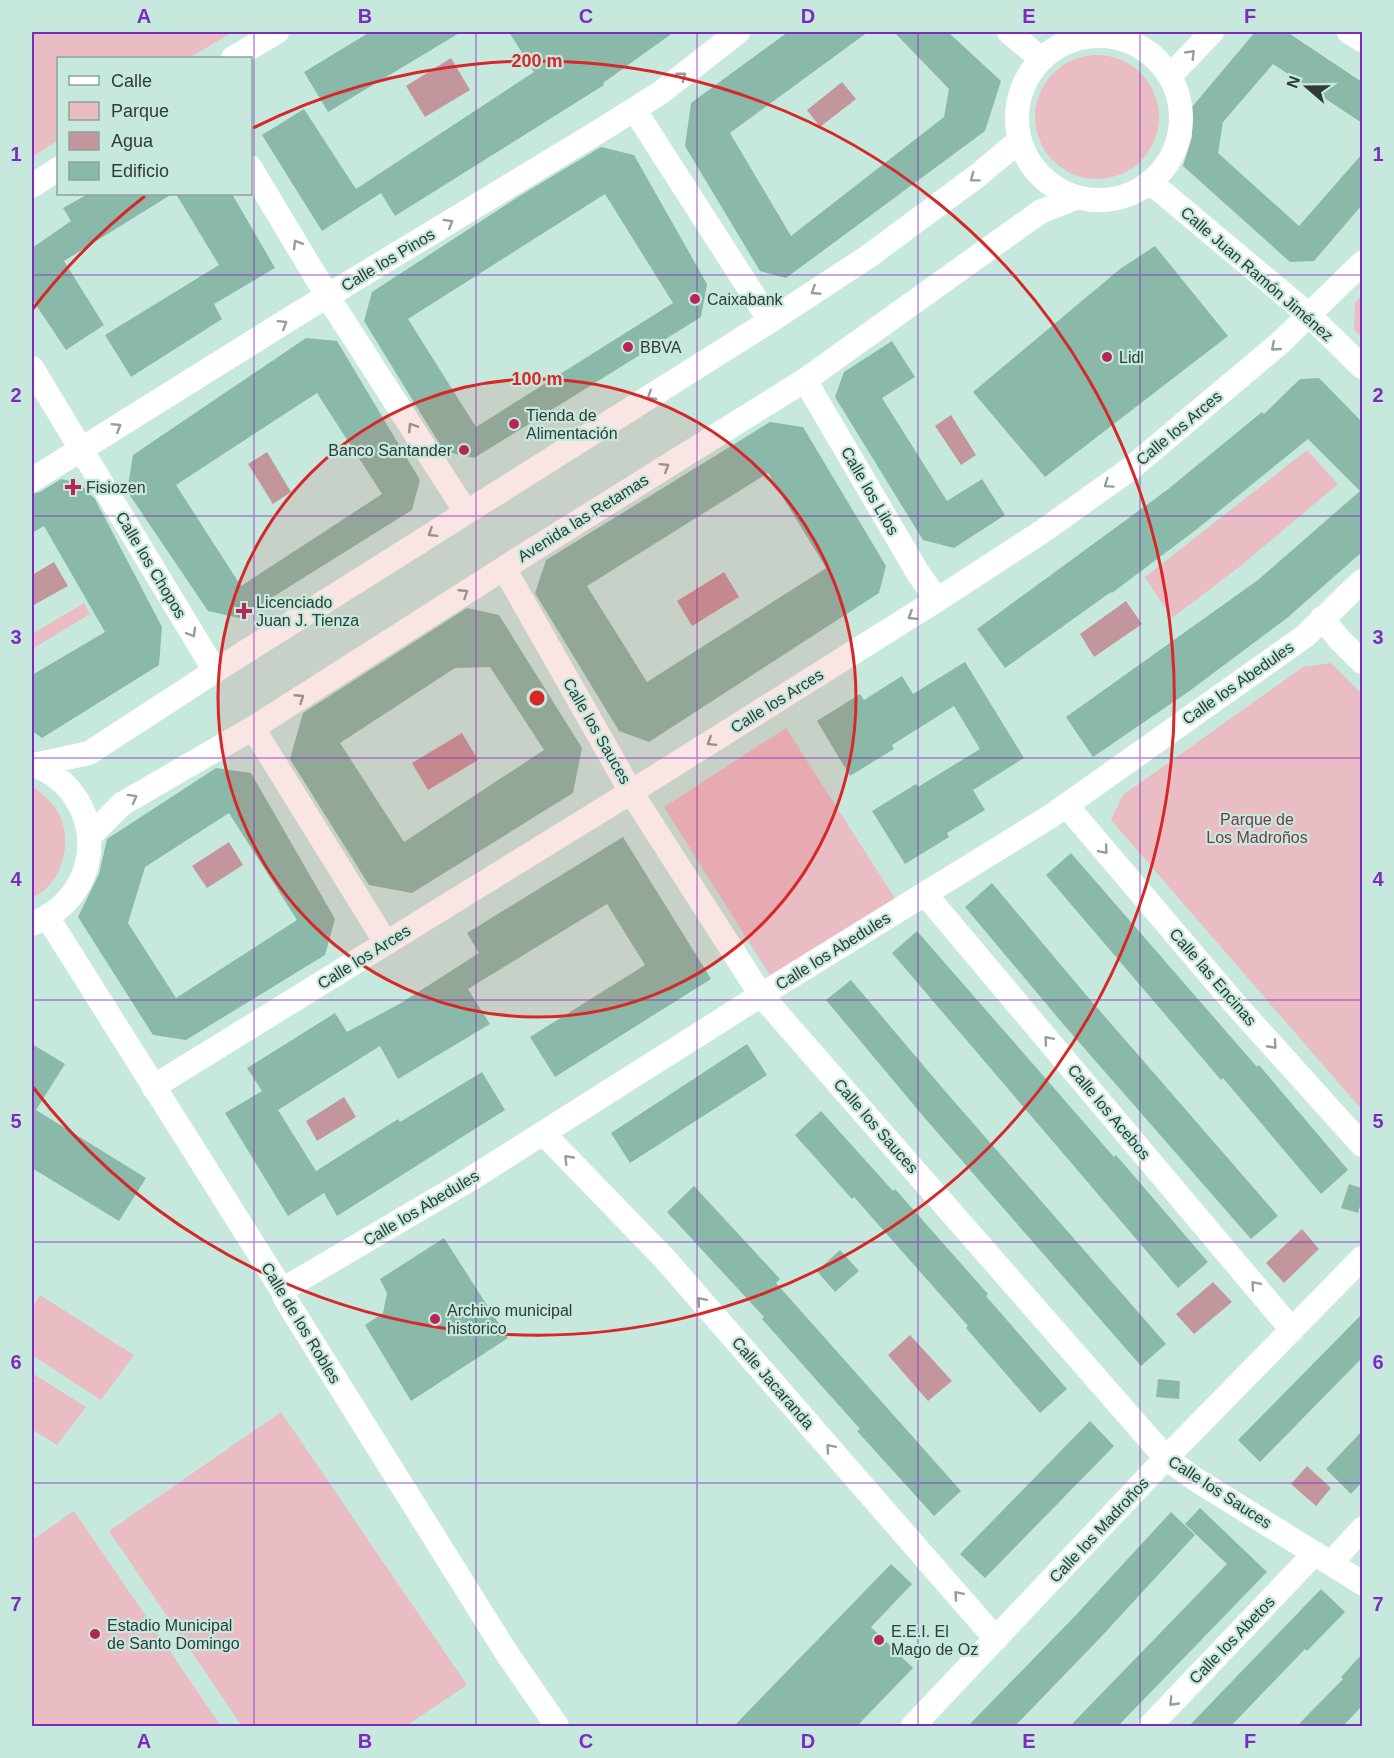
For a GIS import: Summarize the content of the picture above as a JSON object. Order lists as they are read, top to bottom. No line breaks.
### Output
{"streets":{"street":["Calle los Pinos","Calle Juan Ramón Jiménez","Calle los Arces","Calle los Lilos","Avenida las Retamas","Calle los Chopos","Calle los Abedules","Calle los Sauces","Calle las Encinas","Calle los Acebos","Calle de los Robles","Calle Jacaranda","Calle los Madroños","Calle los Abetos"]},"crossings":[["Calle los Pinos","Calle los Chopos"],["Calle Juan Ramón Jiménez","Calle los Arces"],["Calle Juan Ramón Jiménez","Avenida las Retamas"],["Calle los Arces","Calle los Lilos"],["Calle los Arces","Calle los Sauces"],["Calle los Arces","Calle de los Robles"],["Calle los Lilos","Avenida las Retamas"],["Avenida las Retamas","Calle los Sauces"],["Calle los Abedules","Calle los Sauces"],["Calle los Abedules","Calle las Encinas"],["Calle los Abedules","Calle los Acebos"],["Calle los Abedules","Calle de los Robles"],["Calle los Abedules","Calle Jacaranda"],["Calle los Sauces","Calle los Madroños"],["Calle los Sauces","Calle los Abetos"],["Calle los Acebos","Calle los Madroños"],["Calle Jacaranda","Calle los Madroños"]],"one_way":["Calle los Pinos","Calle los Arces","Calle los Chopos","Calle las Encinas","Calle los Acebos","Calle Jacaranda","Calle los Abetos"],"parks":["Parque de Los Madroños"],"places":{"other":["Caixabank","BBVA","Lidl","Tienda de Alimentación","Banco Santander","Archivo municipal historico","Estadio Municipal de Santo Domingo","E.E.I. El Mago de Oz"],"health":["Fisiozen","Licenciado Juan J. Tienza"]},"legend":["Calle","Parque","Agua","Edificio"],"north":"left","grid":{"columns":["A","B","C","D","E","F"],"rows":["1","2","3","4","5","6","7"]},"rings":["200 m","100 m"]}
